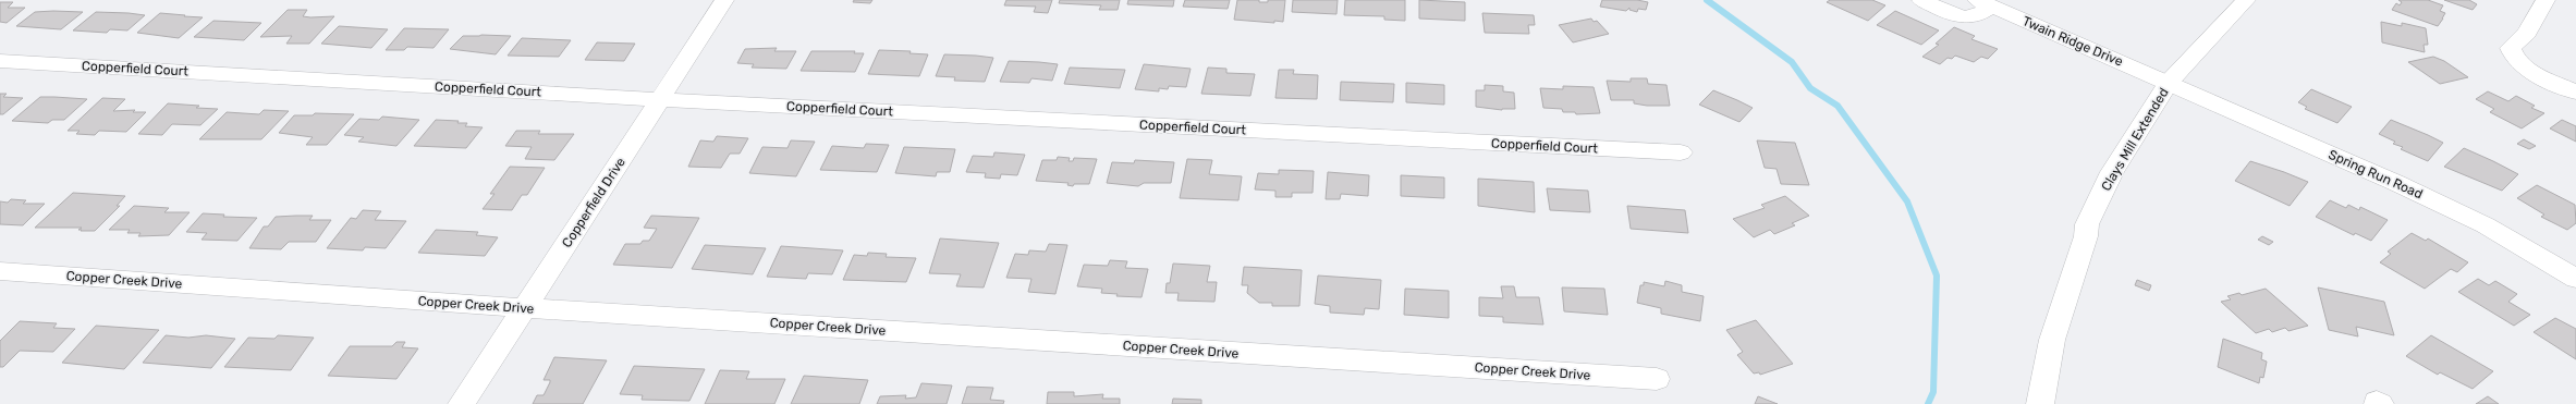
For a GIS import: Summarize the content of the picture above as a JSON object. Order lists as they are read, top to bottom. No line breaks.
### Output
{"streets":{"street":["Twain Ridge Drive","Copperfield Court","Clays Mill Extended","Spring Run Road","Copperfield Drive","Copper Creek Drive"]},"crossings":[["Twain Ridge Drive","Clays Mill Extended"],["Twain Ridge Drive","Spring Run Road"],["Copperfield Court","Copperfield Drive"],["Clays Mill Extended","Spring Run Road"],["Copperfield Drive","Copper Creek Drive"]]}
